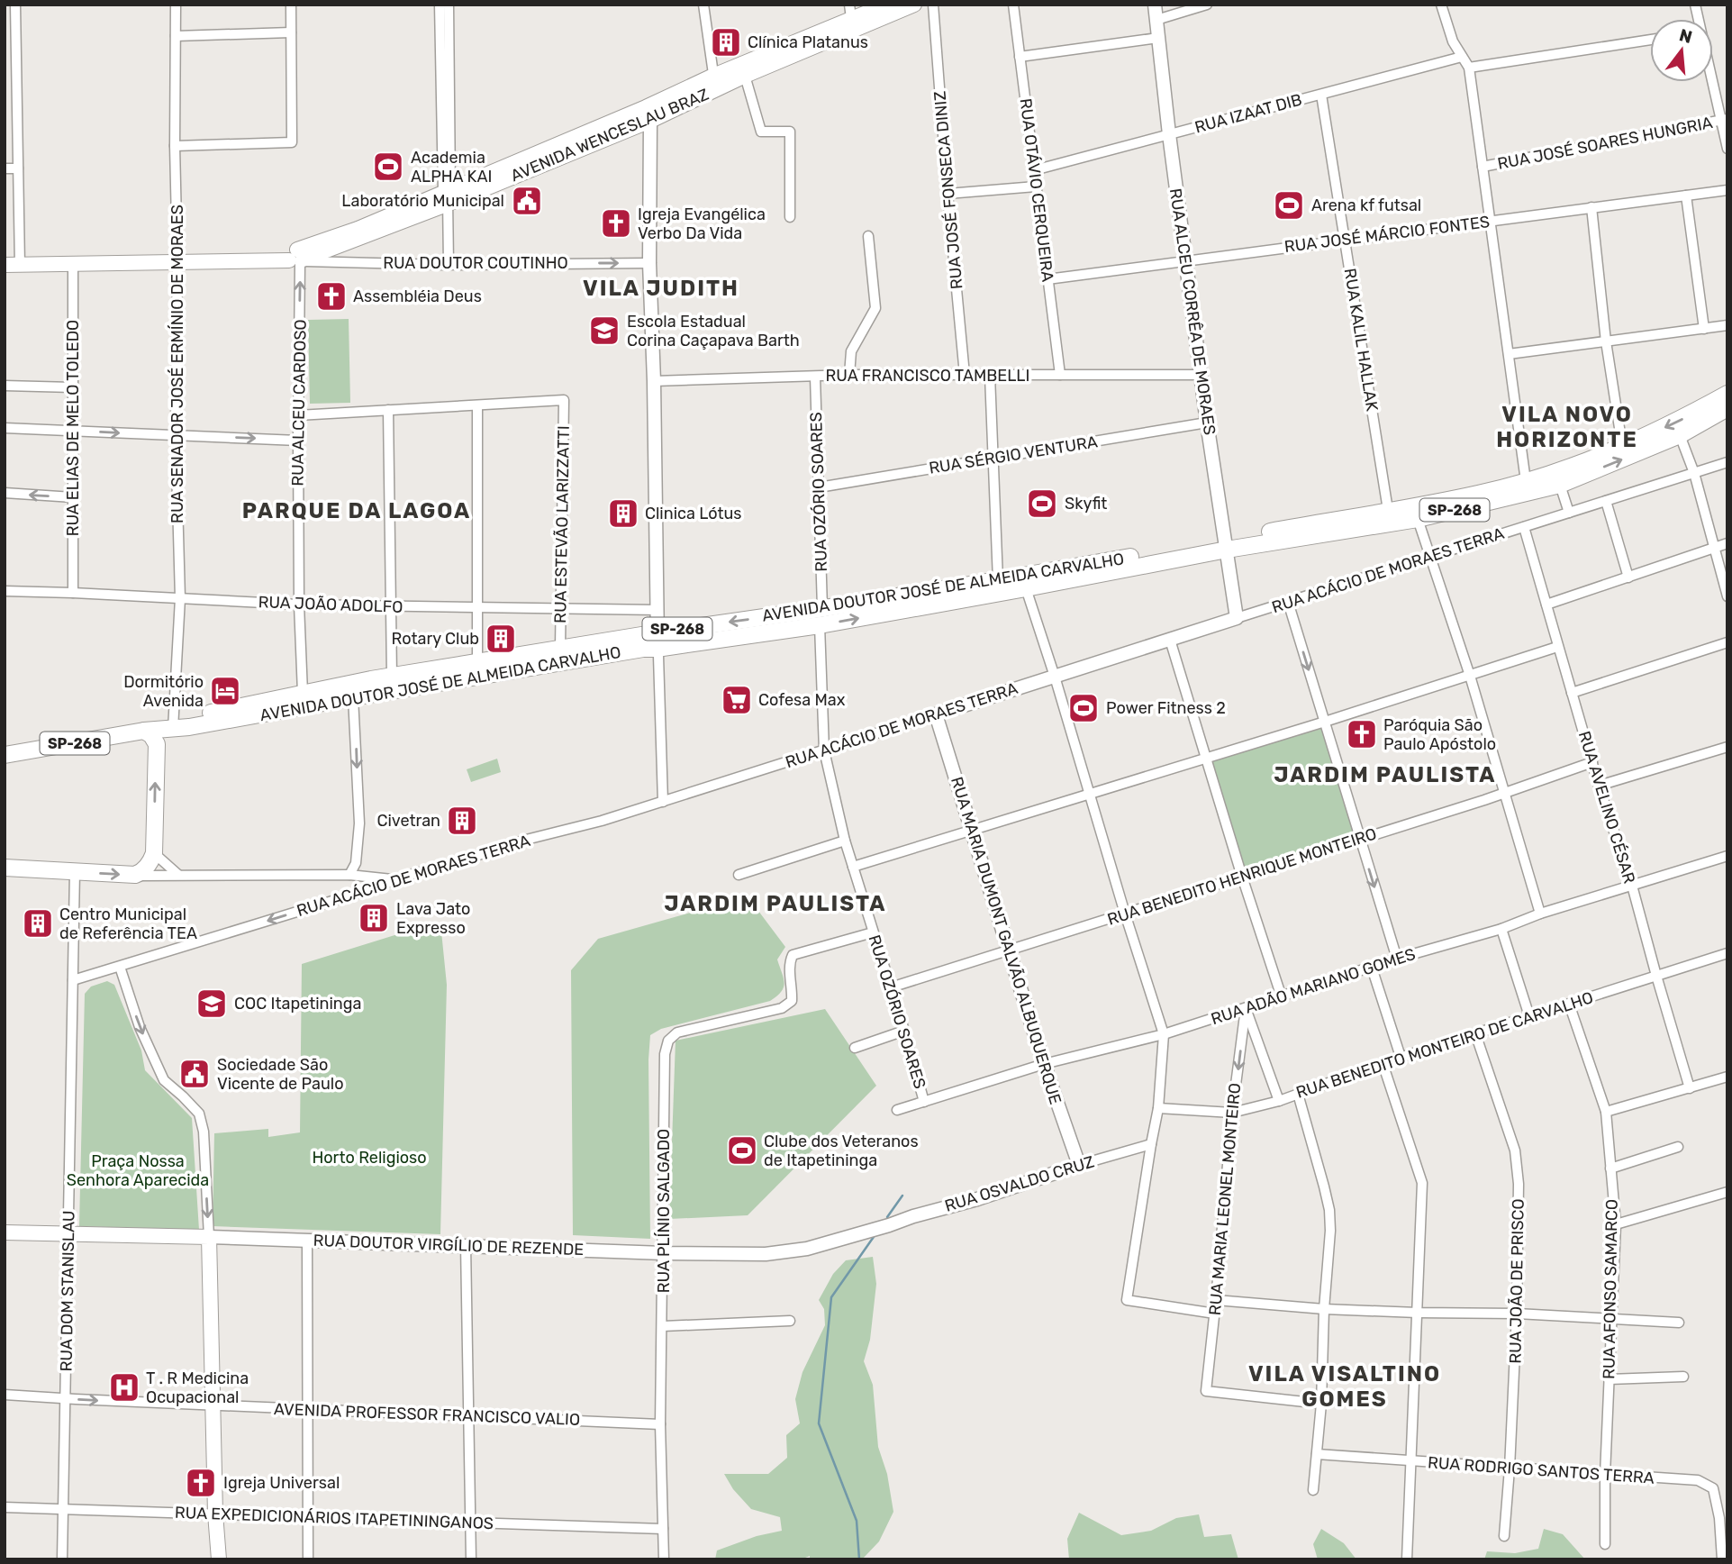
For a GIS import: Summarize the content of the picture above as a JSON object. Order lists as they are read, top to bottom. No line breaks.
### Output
{"streets":{"main road":["AVENIDA WENCESLAU BRAZ","RUA DOUTOR COUTINHO","SP-268","AVENIDA DOUTOR JOSÉ DE ALMEIDA CARVALHO","RUA DOUTOR VIRGÍLIO DE REZENDE"],"street":["RUA IZAAT DIB","RUA JOSÉ SOARES HUNGRIA","RUA JOSÉ FONSECA DINIZ","RUA OTÁVIO CERQUEIRA","RUA JOSÉ MÁRCIO FONTES","RUA ALCEU CORRÊA DE MORAES","RUA KALIL HALLAK","RUA SENADOR JOSÉ ERMÍNIO DE MORAES","RUA FRANCISCO TAMBELLI","RUA ALCEU CARDOSO","RUA ELIAS DE MELO TOLEDO","RUA SÉRGIO VENTURA","RUA OZÓRIO SOARES","RUA ESTEVÃO LARIZZATTI","RUA ACÁCIO DE MORAES TERRA","RUA JOÃO ADOLFO","RUA AVELINO CÉSAR","RUA BENEDITO HENRIQUE MONTEIRO","RUA MARIA DUMONT GALVÃO ALBUQUERQUE","RUA ADÃO MARIANO GOMES","RUA BENEDITO MONTEIRO DE CARVALHO","RUA OSVALDO CRUZ","RUA MARIA LEONEL MONTEIRO","RUA PLÍNIO SALGADO","RUA JOÃO DE PRISCO","RUA AFONSO SAMARCO","RUA DOM STANISLAU","AVENIDA PROFESSOR FRANCISCO VALIO","RUA RODRIGO SANTOS TERRA","RUA EXPEDICIONÁRIOS ITAPETININGANOS"]},"crossings":[["RUA IZAAT DIB","RUA OTÁVIO CERQUEIRA"],["RUA IZAAT DIB","RUA ALCEU CORRÊA DE MORAES"],["RUA IZAAT DIB","RUA KALIL HALLAK"],["AVENIDA WENCESLAU BRAZ","RUA DOUTOR COUTINHO"],["AVENIDA WENCESLAU BRAZ","RUA ALCEU CARDOSO"],["RUA JOSÉ FONSECA DINIZ","RUA FRANCISCO TAMBELLI"],["RUA OTÁVIO CERQUEIRA","RUA JOSÉ MÁRCIO FONTES"],["RUA OTÁVIO CERQUEIRA","RUA FRANCISCO TAMBELLI"],["RUA JOSÉ MÁRCIO FONTES","RUA ALCEU CORRÊA DE MORAES"],["RUA JOSÉ MÁRCIO FONTES","RUA KALIL HALLAK"],["RUA DOUTOR COUTINHO","RUA SENADOR JOSÉ ERMÍNIO DE MORAES"],["RUA DOUTOR COUTINHO","RUA ALCEU CARDOSO"],["RUA DOUTOR COUTINHO","RUA ELIAS DE MELO TOLEDO"],["RUA ALCEU CORRÊA DE MORAES","RUA FRANCISCO TAMBELLI"],["RUA ALCEU CORRÊA DE MORAES","RUA SÉRGIO VENTURA"],["RUA ALCEU CORRÊA DE MORAES","RUA ACÁCIO DE MORAES TERRA"],["RUA ALCEU CORRÊA DE MORAES","AVENIDA DOUTOR JOSÉ DE ALMEIDA CARVALHO"],["RUA KALIL HALLAK","AVENIDA DOUTOR JOSÉ DE ALMEIDA CARVALHO"],["RUA SENADOR JOSÉ ERMÍNIO DE MORAES","AVENIDA DOUTOR JOSÉ DE ALMEIDA CARVALHO"],["RUA SENADOR JOSÉ ERMÍNIO DE MORAES","RUA JOÃO ADOLFO"],["RUA FRANCISCO TAMBELLI","RUA OZÓRIO SOARES"],["RUA ALCEU CARDOSO","AVENIDA DOUTOR JOSÉ DE ALMEIDA CARVALHO"],["RUA ALCEU CARDOSO","RUA JOÃO ADOLFO"],["RUA ELIAS DE MELO TOLEDO","RUA JOÃO ADOLFO"],["RUA SÉRGIO VENTURA","RUA OZÓRIO SOARES"],["RUA OZÓRIO SOARES","RUA ACÁCIO DE MORAES TERRA"],["RUA OZÓRIO SOARES","AVENIDA DOUTOR JOSÉ DE ALMEIDA CARVALHO"],["RUA OZÓRIO SOARES","RUA BENEDITO HENRIQUE MONTEIRO"],["RUA OZÓRIO SOARES","RUA ADÃO MARIANO GOMES"],["RUA OZÓRIO SOARES","RUA PLÍNIO SALGADO"],["RUA ESTEVÃO LARIZZATTI","AVENIDA DOUTOR JOSÉ DE ALMEIDA CARVALHO"],["RUA ESTEVÃO LARIZZATTI","RUA JOÃO ADOLFO"],["RUA ACÁCIO DE MORAES TERRA","RUA AVELINO CÉSAR"],["RUA ACÁCIO DE MORAES TERRA","RUA MARIA DUMONT GALVÃO ALBUQUERQUE"],["RUA ACÁCIO DE MORAES TERRA","RUA DOM STANISLAU"],["RUA AVELINO CÉSAR","RUA BENEDITO HENRIQUE MONTEIRO"],["RUA AVELINO CÉSAR","RUA ADÃO MARIANO GOMES"],["RUA AVELINO CÉSAR","RUA BENEDITO MONTEIRO DE CARVALHO"],["RUA BENEDITO HENRIQUE MONTEIRO","RUA MARIA DUMONT GALVÃO ALBUQUERQUE"],["RUA MARIA DUMONT GALVÃO ALBUQUERQUE","RUA ADÃO MARIANO GOMES"],["RUA MARIA DUMONT GALVÃO ALBUQUERQUE","RUA OSVALDO CRUZ"],["RUA ADÃO MARIANO GOMES","RUA MARIA LEONEL MONTEIRO"],["RUA BENEDITO MONTEIRO DE CARVALHO","RUA MARIA LEONEL MONTEIRO"],["RUA BENEDITO MONTEIRO DE CARVALHO","RUA JOÃO DE PRISCO"],["RUA BENEDITO MONTEIRO DE CARVALHO","RUA AFONSO SAMARCO"],["RUA OSVALDO CRUZ","RUA DOUTOR VIRGÍLIO DE REZENDE"],["RUA PLÍNIO SALGADO","RUA DOUTOR VIRGÍLIO DE REZENDE"],["RUA PLÍNIO SALGADO","AVENIDA PROFESSOR FRANCISCO VALIO"],["RUA PLÍNIO SALGADO","RUA EXPEDICIONÁRIOS ITAPETININGANOS"],["RUA DOUTOR VIRGÍLIO DE REZENDE","RUA DOM STANISLAU"],["RUA JOÃO DE PRISCO","RUA RODRIGO SANTOS TERRA"],["RUA AFONSO SAMARCO","RUA RODRIGO SANTOS TERRA"],["RUA DOM STANISLAU","AVENIDA PROFESSOR FRANCISCO VALIO"],["RUA DOM STANISLAU","RUA EXPEDICIONÁRIOS ITAPETININGANOS"]],"one_way":["RUA ALCEU CARDOSO"],"districts":["VILA JUDITH","VILA NOVO HORIZONTE","PARQUE DA LAGOA","JARDIM PAULISTA","JARDIM PAULISTA","VILA VISALTINO GOMES"],"parks":["Horto Religioso","Praça Nossa Senhora Aparecida"],"places":{"building":["Clínica Platanus","Clinica Lótus","Rotary Club","Civetran","Lava Jato Expresso","Centro Municipal de Referência TEA"],"sports":["Academia ALPHA KAI","Arena kf futsal","Skyfit","Power Fitness 2","Clube dos Veteranos de Itapetininga"],"public building":["Laboratório Municipal","Sociedade São Vicente de Paulo"],"church":["Igreja Evangélica Verbo Da Vida","Assembléia Deus","Paróquia São Paulo Apóstolo","Igreja Universal"],"school or university":["Escola Estadual Corina Caçapava Barth","COC Itapetininga"],"hotel":["Dormitório Avenida"],"supermarket":["Cofesa Max"],"hospital":["T . R Medicina Ocupacional"]},"north":"top"}
